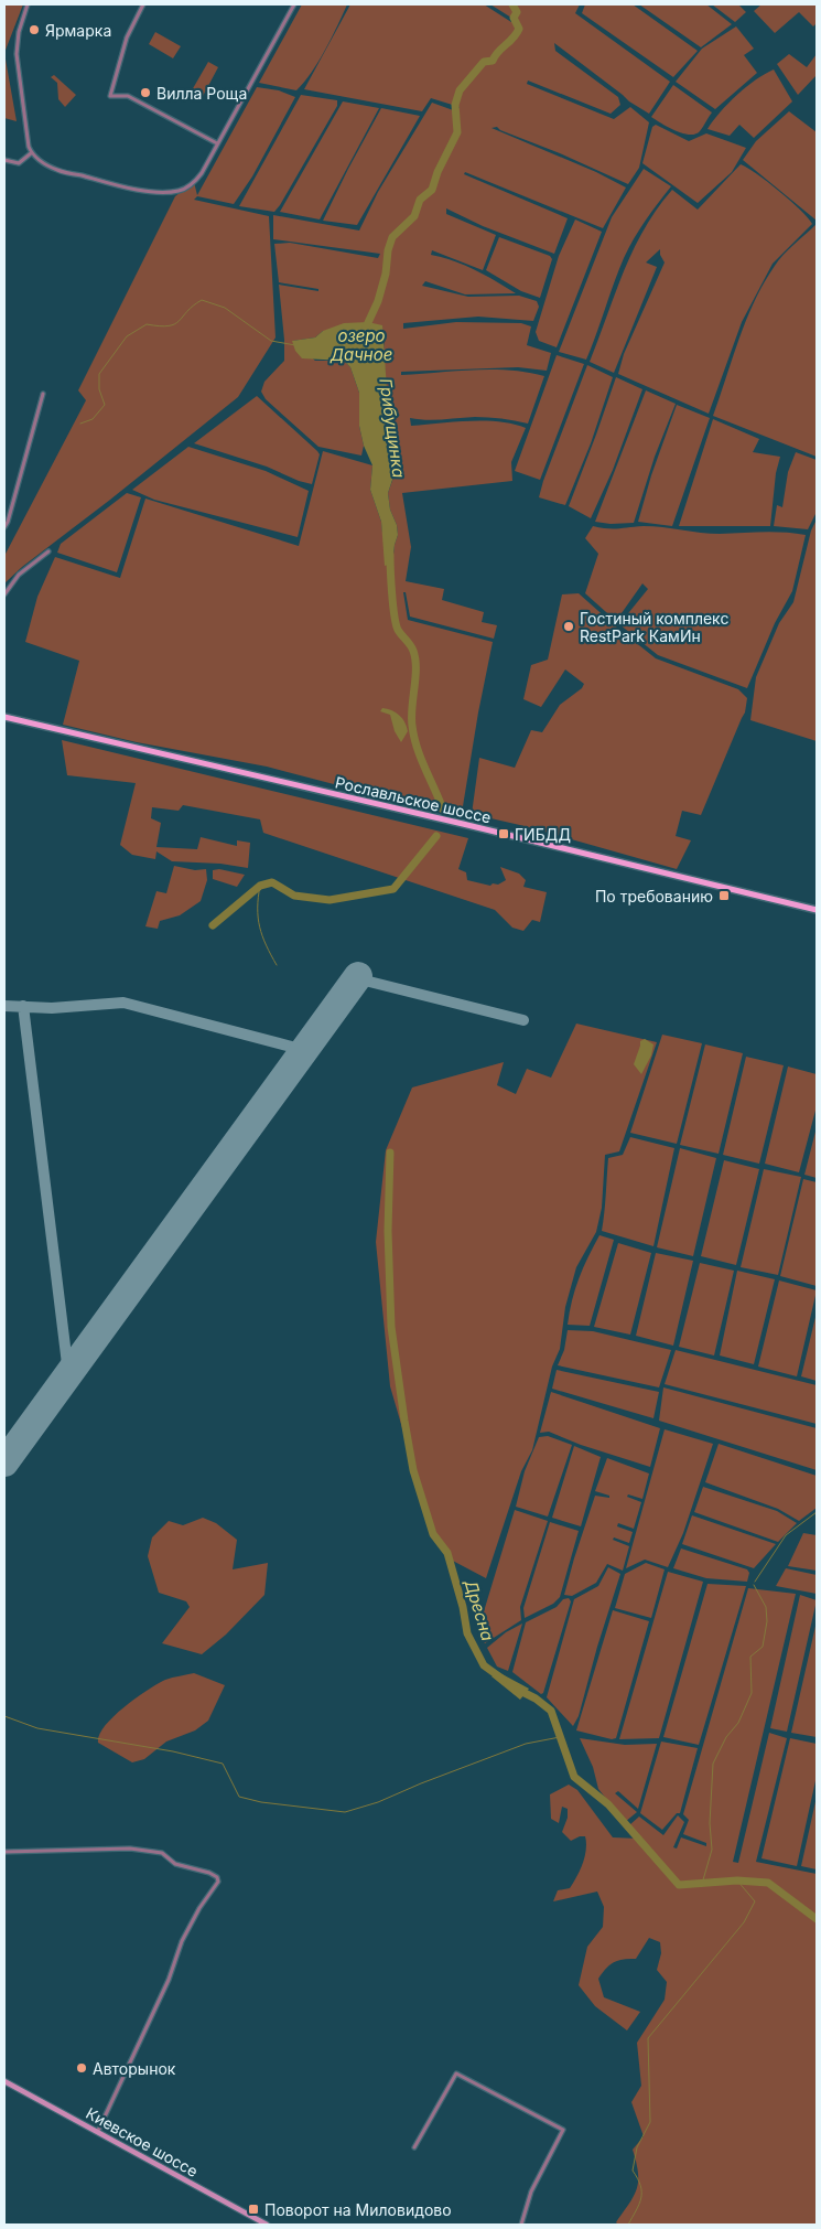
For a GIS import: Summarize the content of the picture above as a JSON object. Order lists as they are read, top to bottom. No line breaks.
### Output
{"streets":{"main road":["Рославльское шоссе","Киевское шоссе"]},"water":["озеро Дачное","Грибущинка","Дресна"],"places":{"other":["Ярмарка","Вилла Роща","Гостиный комплекс RestPark КамИн","Авторынок"],"transit":["ГИБДД","По требованию","Поворот на Миловидово"]}}
